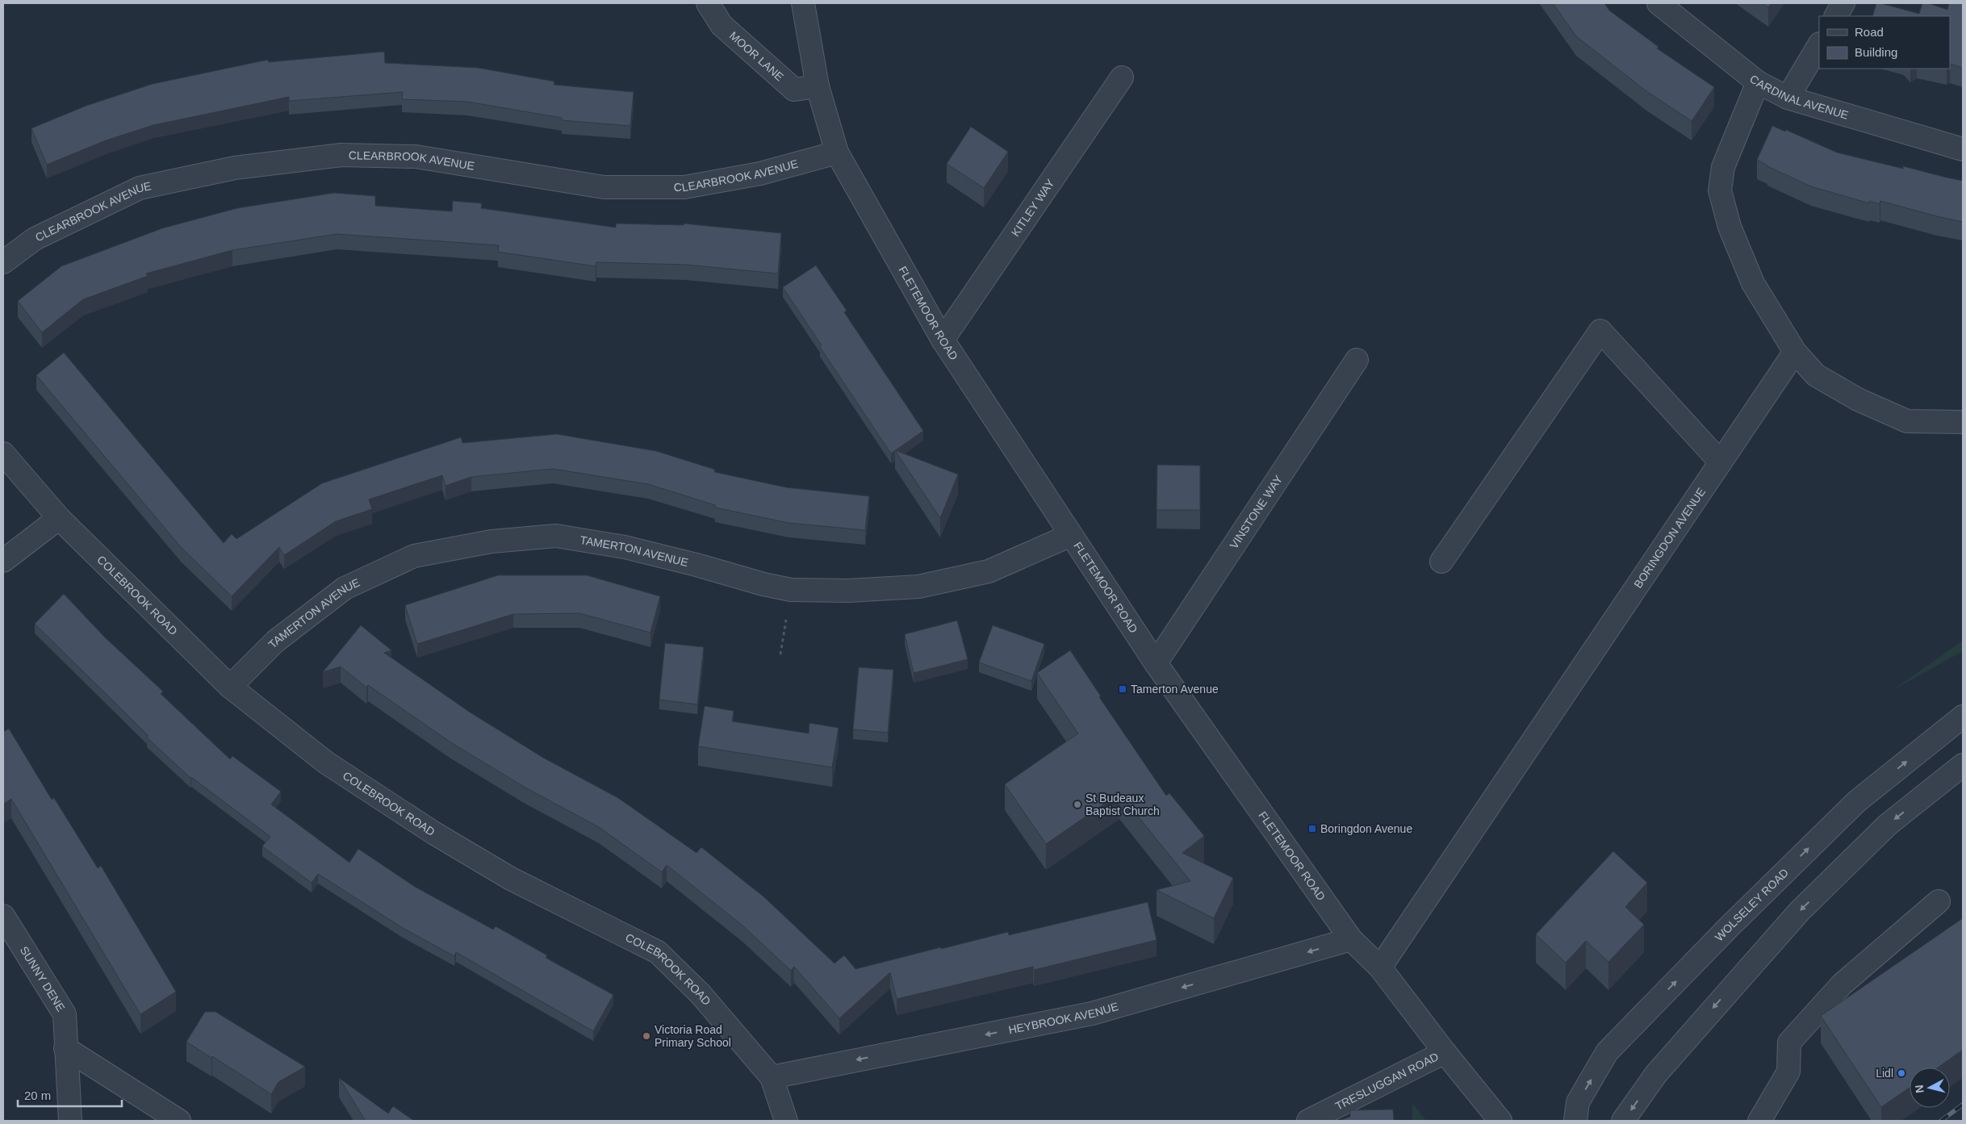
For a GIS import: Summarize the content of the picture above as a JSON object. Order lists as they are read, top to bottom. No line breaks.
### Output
{"streets":{"street":["MOOR LANE","CARDINAL AVENUE","CLEARBROOK AVENUE","KITLEY WAY","FLETEMOOR ROAD","VINSTONE WAY","BORINGDON AVENUE","TAMERTON AVENUE","COLEBROOK ROAD","WOLSELEY ROAD","SUNNY DENE","HEYBROOK AVENUE","TRESLUGGAN ROAD"]},"crossings":[["MOOR LANE","FLETEMOOR ROAD"],["CLEARBROOK AVENUE","FLETEMOOR ROAD"],["KITLEY WAY","FLETEMOOR ROAD"],["FLETEMOOR ROAD","VINSTONE WAY"],["FLETEMOOR ROAD","BORINGDON AVENUE"],["FLETEMOOR ROAD","TAMERTON AVENUE"],["FLETEMOOR ROAD","HEYBROOK AVENUE"],["FLETEMOOR ROAD","TRESLUGGAN ROAD"],["TAMERTON AVENUE","COLEBROOK ROAD"],["COLEBROOK ROAD","HEYBROOK AVENUE"]],"one_way":["HEYBROOK AVENUE"],"places":{"transit":["Tamerton Avenue","Boringdon Avenue"],"other":["St Budeaux Baptist Church","Victoria Road Primary School","Lidl"]},"legend":["Road","Building"],"scale_bar":"20 m","north":"left"}
